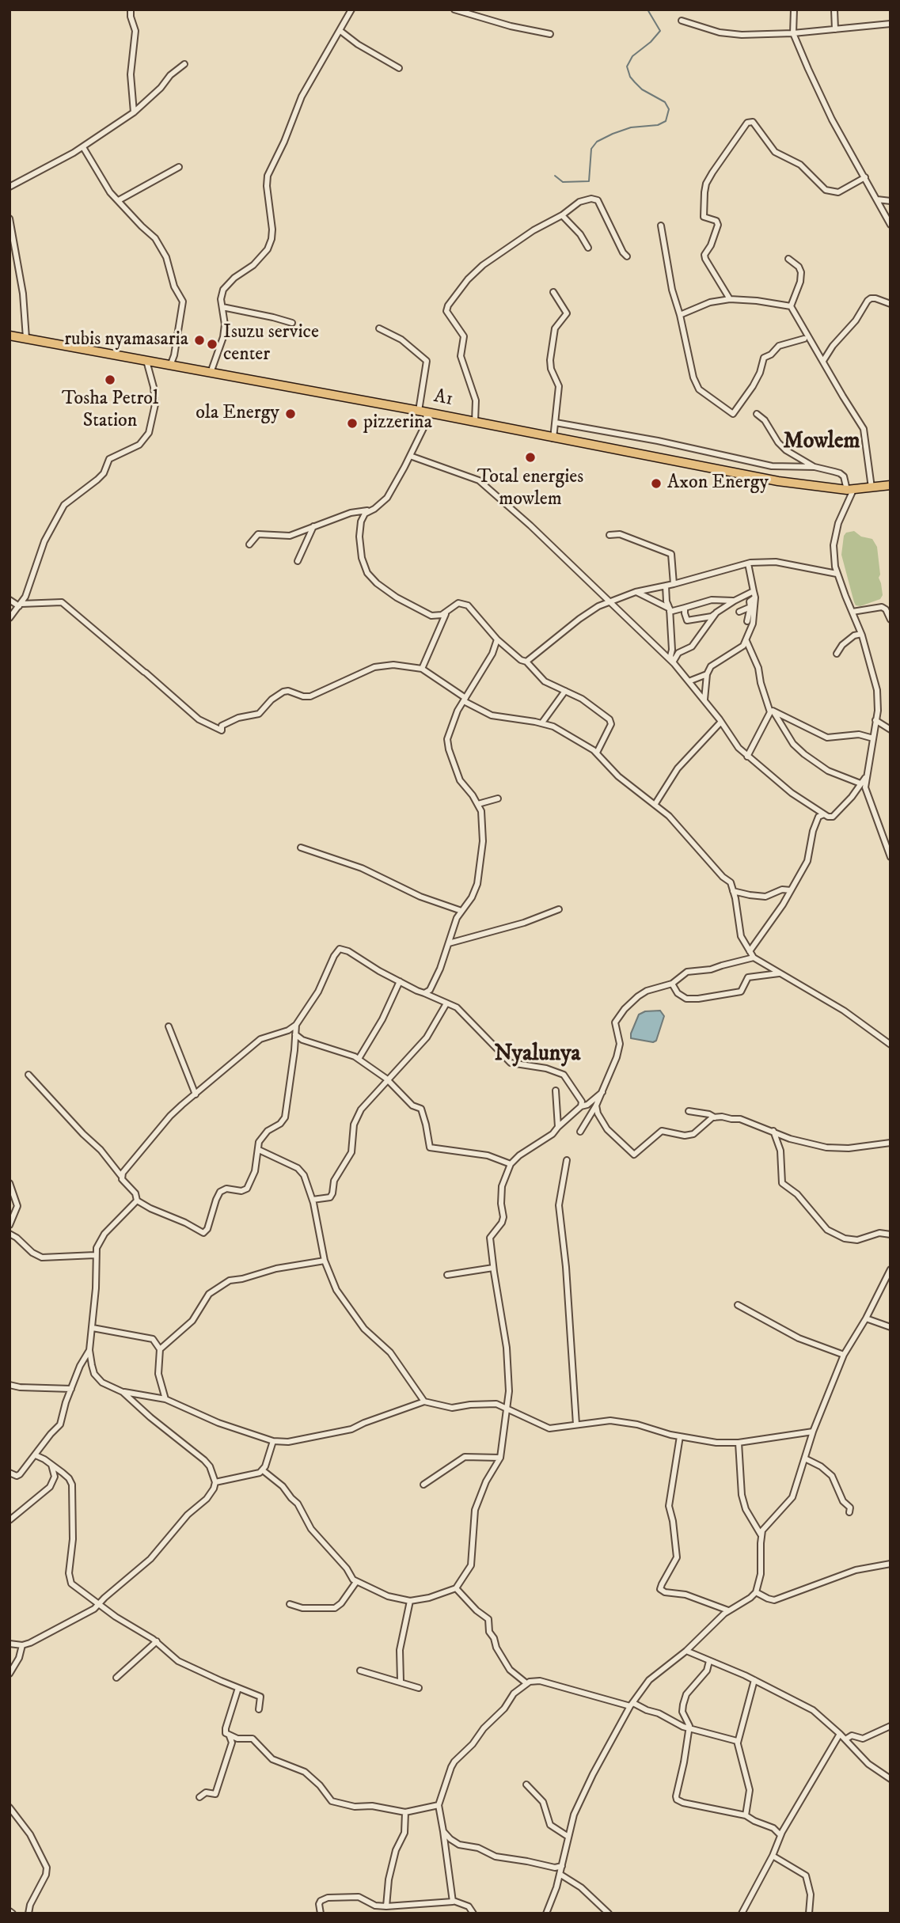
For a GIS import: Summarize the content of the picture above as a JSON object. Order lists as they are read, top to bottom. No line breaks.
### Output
{"streets":{"highway":["A1"]},"districts":["Mowlem","Nyalunya"],"places":["rubis nyamasaria","Isuzu service center","Tosha Petrol Station","ola Energy","pizzerina","Total energies mowlem","Axon Energy"]}
